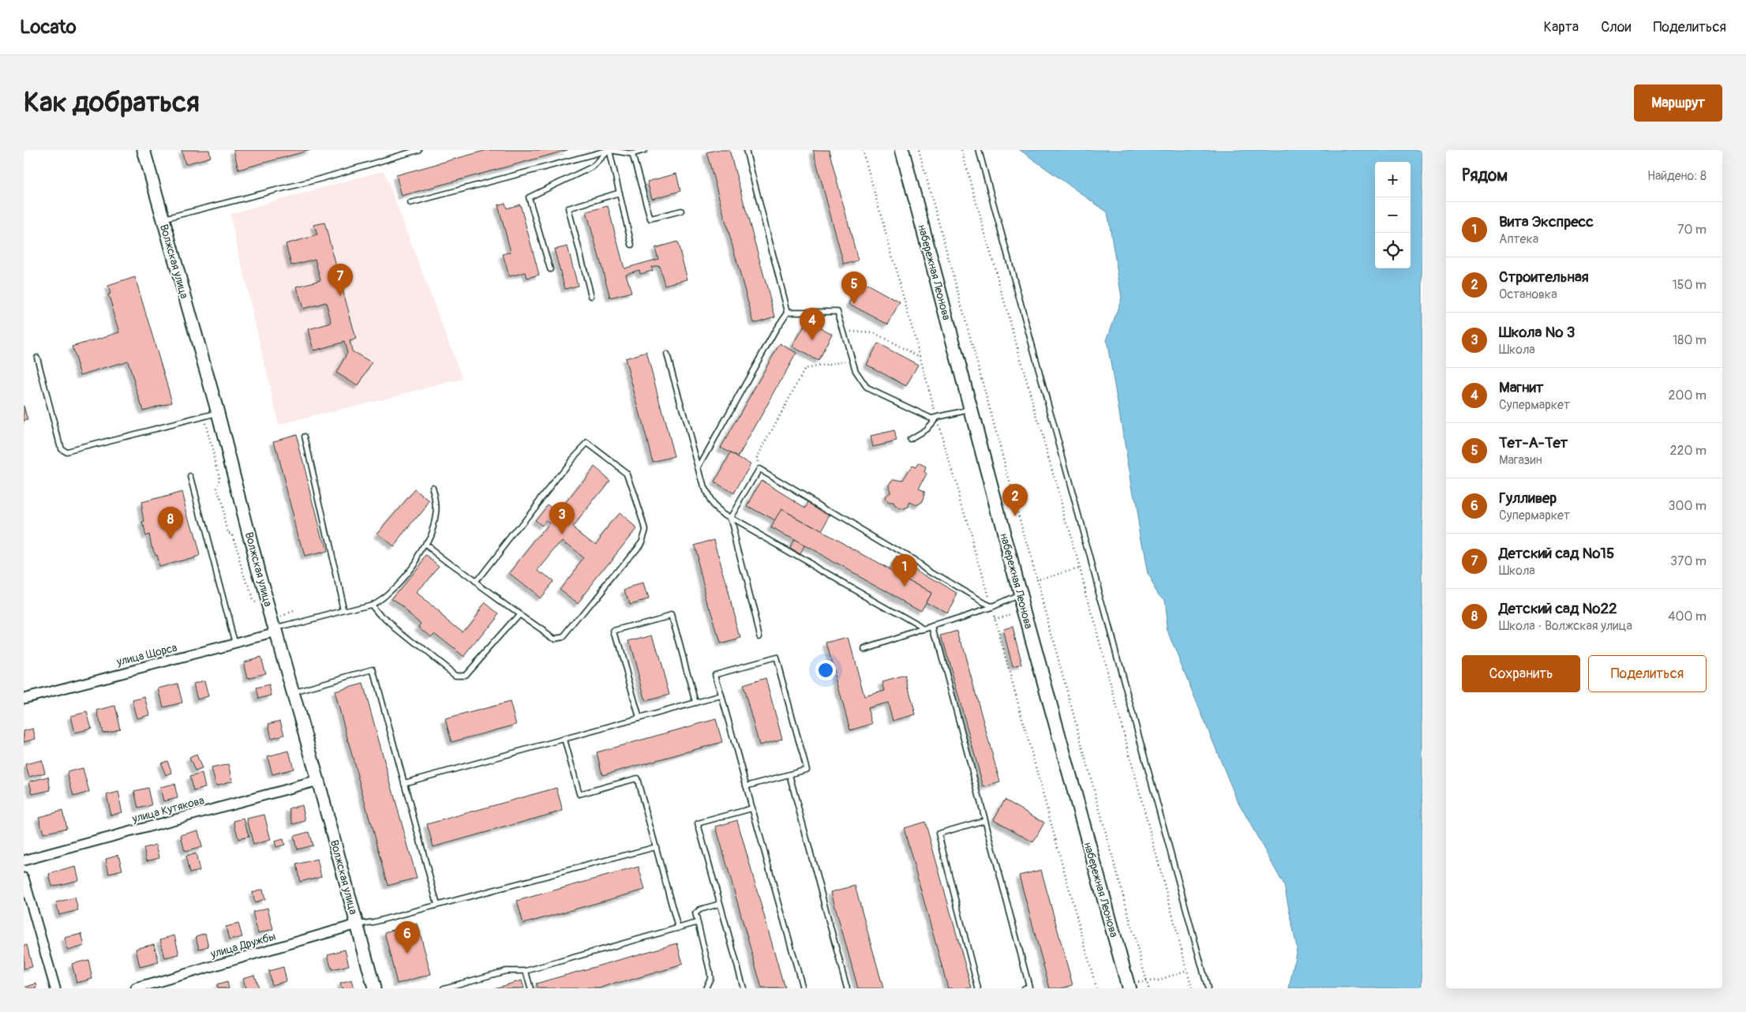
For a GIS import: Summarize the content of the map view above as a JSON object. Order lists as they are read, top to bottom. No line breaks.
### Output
{"streets":{"main road":["набережная Леонова"],"street":["Волжская улица","улица Щорса","улица Кутякова","улица Дружбы"]},"crossings":[["Волжская улица","улица Щорса"],["Волжская улица","улица Кутякова"],["Волжская улица","улица Дружбы"]],"page":{"header":"Locato","nav":["Карта","Слои","Поделиться"],"buttons":["Маршрут",["Сохранить","Поделиться"]],"title":"Как добраться","heading":["Рядом","Найдено: 8"],"map_buttons":["+","−"],"list":[{"mark":"1","name":"Вита Экспресс","note":"Аптека","value":"70 m"},{"mark":"2","name":"Строительная","note":"Остановка","value":"150 m"},{"mark":"3","name":"Школа № 3","note":"Школа","value":"180 m"},{"mark":"4","name":"Магнит","note":"Супермаркет","value":"200 m"},{"mark":"5","name":"Тет-А-Тет","note":"Магазин","value":"220 m"},{"mark":"6","name":"Гулливер","note":"Супермаркет","value":"300 m"},{"mark":"7","name":"Детский сад №15","note":"Школа","value":"370 m"},{"mark":"8","name":"Детский сад №22","note":"Школа · Волжская улица","value":"400 m"}],"pins":["7","5","4","2","3","8","1","6"]}}
